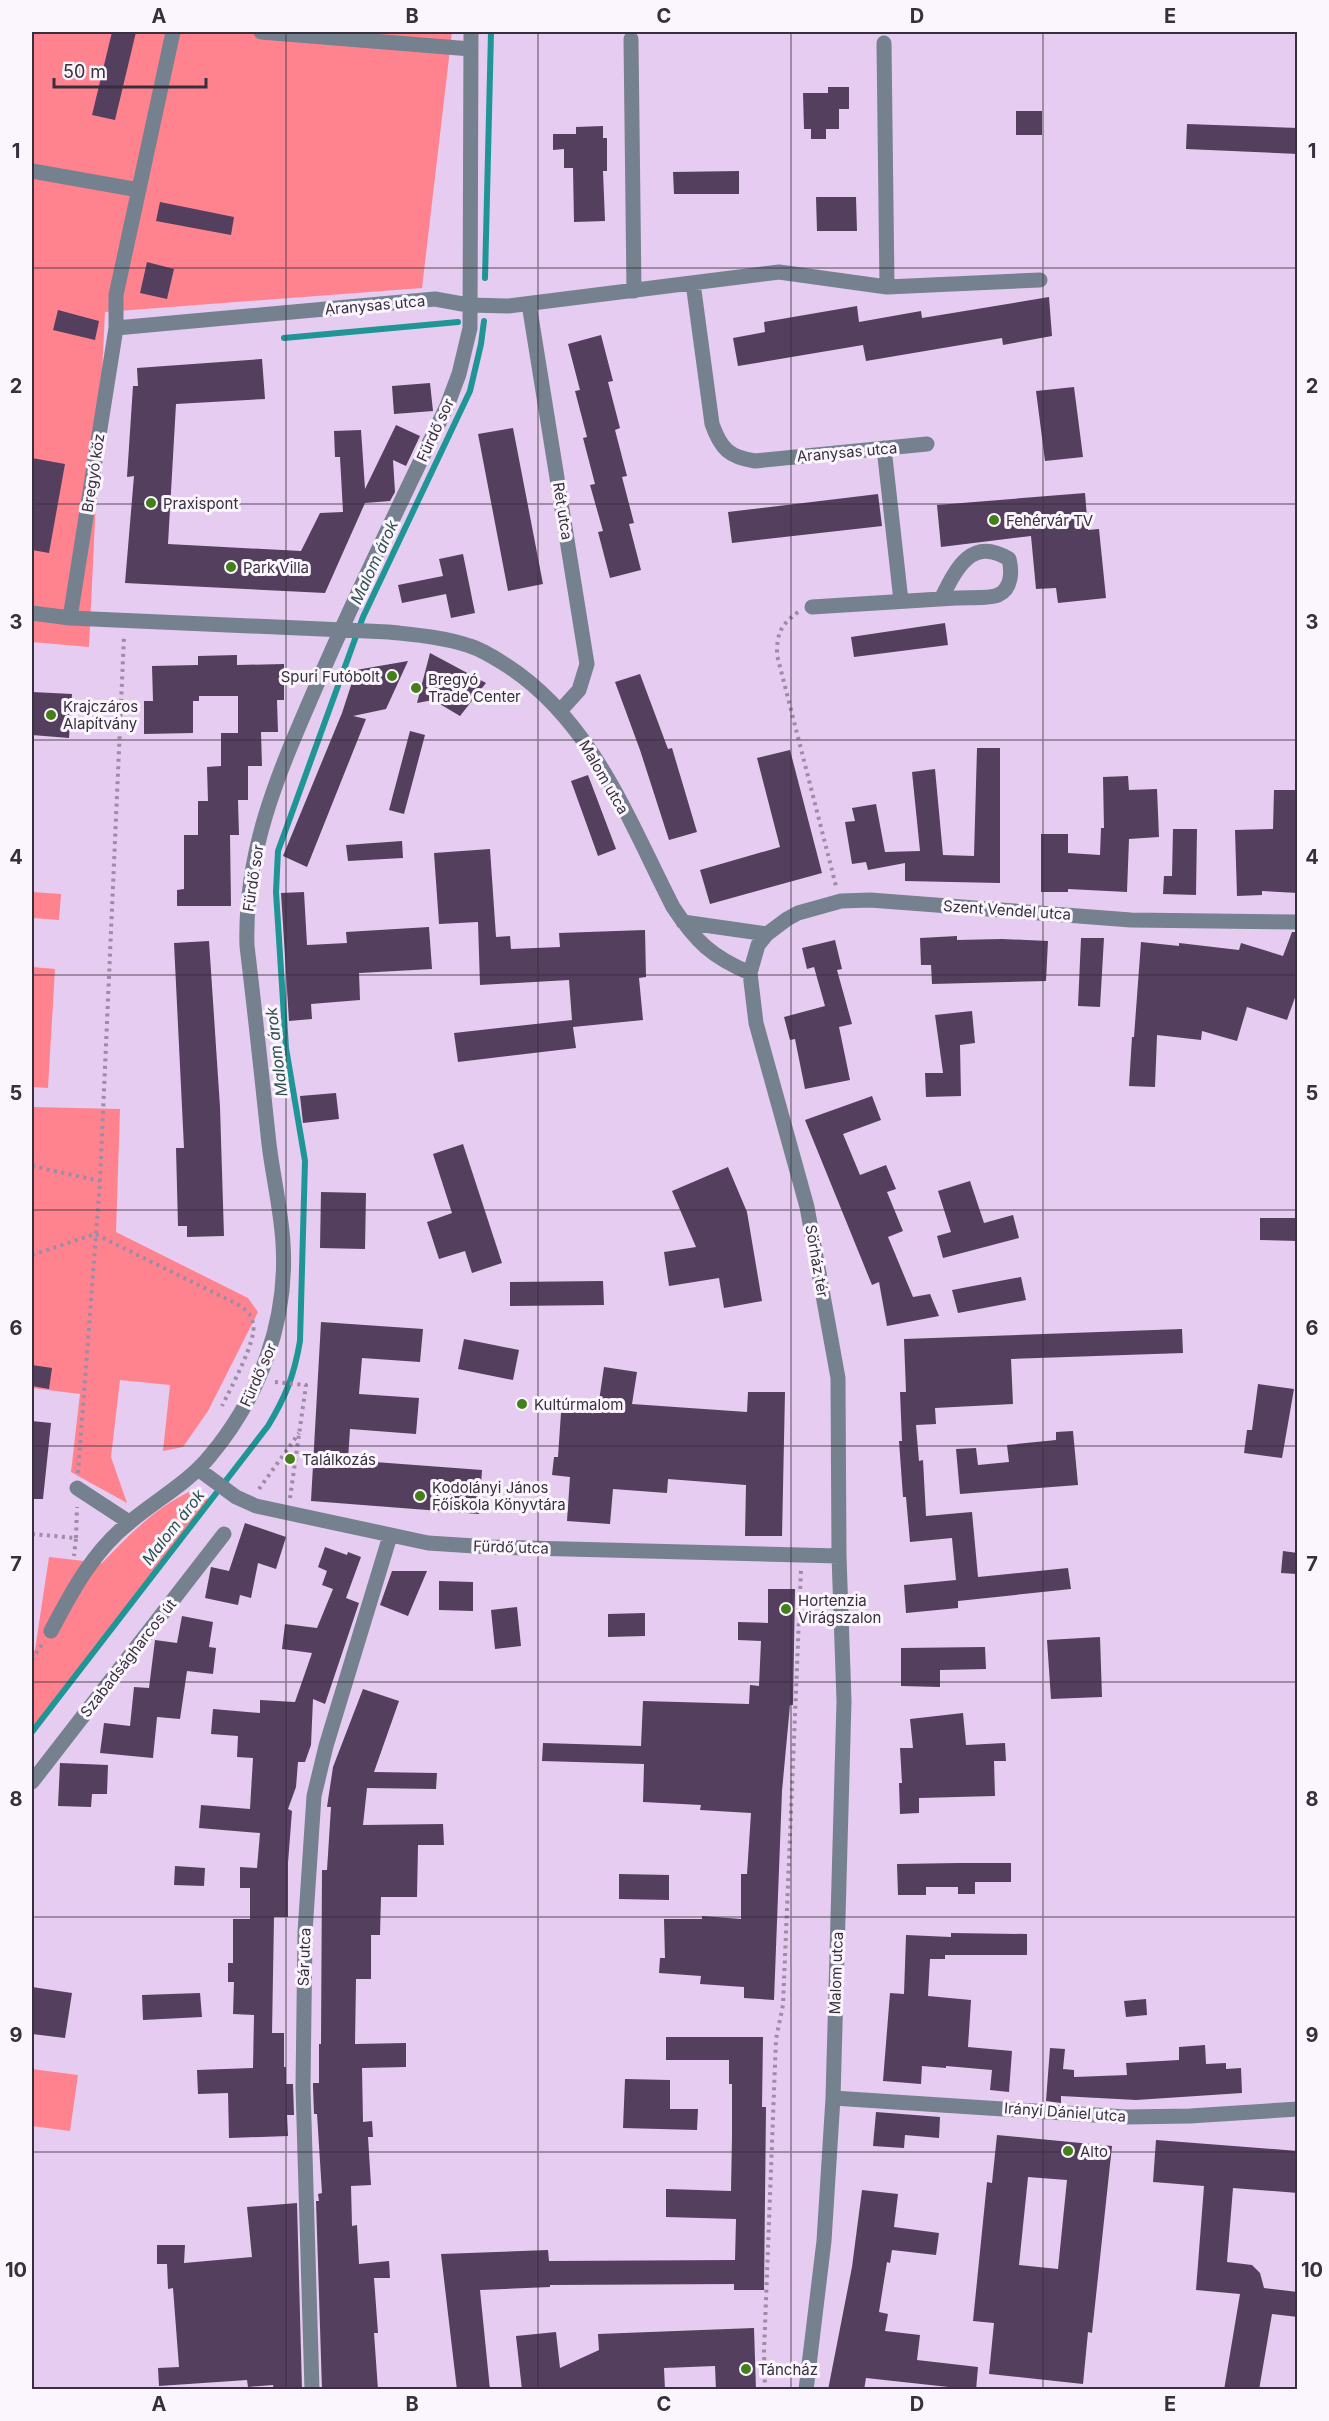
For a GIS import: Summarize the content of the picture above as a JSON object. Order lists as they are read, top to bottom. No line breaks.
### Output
{"streets":{"street":["Aranysas utca","Fürdő sor","Bregyó köz","Rét utca","Malom utca","Szent Vendel utca","Sörház tér","Fürdő utca","Szabadságharcos út","Sár utca","Irányi Dániel utca"]},"crossings":[["Aranysas utca","Fürdő sor"],["Aranysas utca","Bregyó köz"],["Aranysas utca","Rét utca"],["Fürdő sor","Malom utca"],["Fürdő sor","Fürdő utca"],["Rét utca","Malom utca"],["Malom utca","Szent Vendel utca"],["Malom utca","Sörház tér"],["Malom utca","Fürdő utca"],["Malom utca","Irányi Dániel utca"],["Szent Vendel utca","Sörház tér"],["Sörház tér","Fürdő utca"],["Fürdő utca","Sár utca"]],"water":["Malom árok"],"places":["Praxispont","Fehérvár TV","Park Villa","Spuri Futóbolt","Bregyó Trade Center","Krajczáros Alapítvány","Kultúrmalom","Találkozás","Kodolányi János Főiskola Könyvtára","Hortenzia Virágszalon","Alto","Táncház"],"scale_bar":"50 m","grid":{"columns":["A","B","C","D","E"],"rows":["1","2","3","4","5","6","7","8","9","10"]}}
